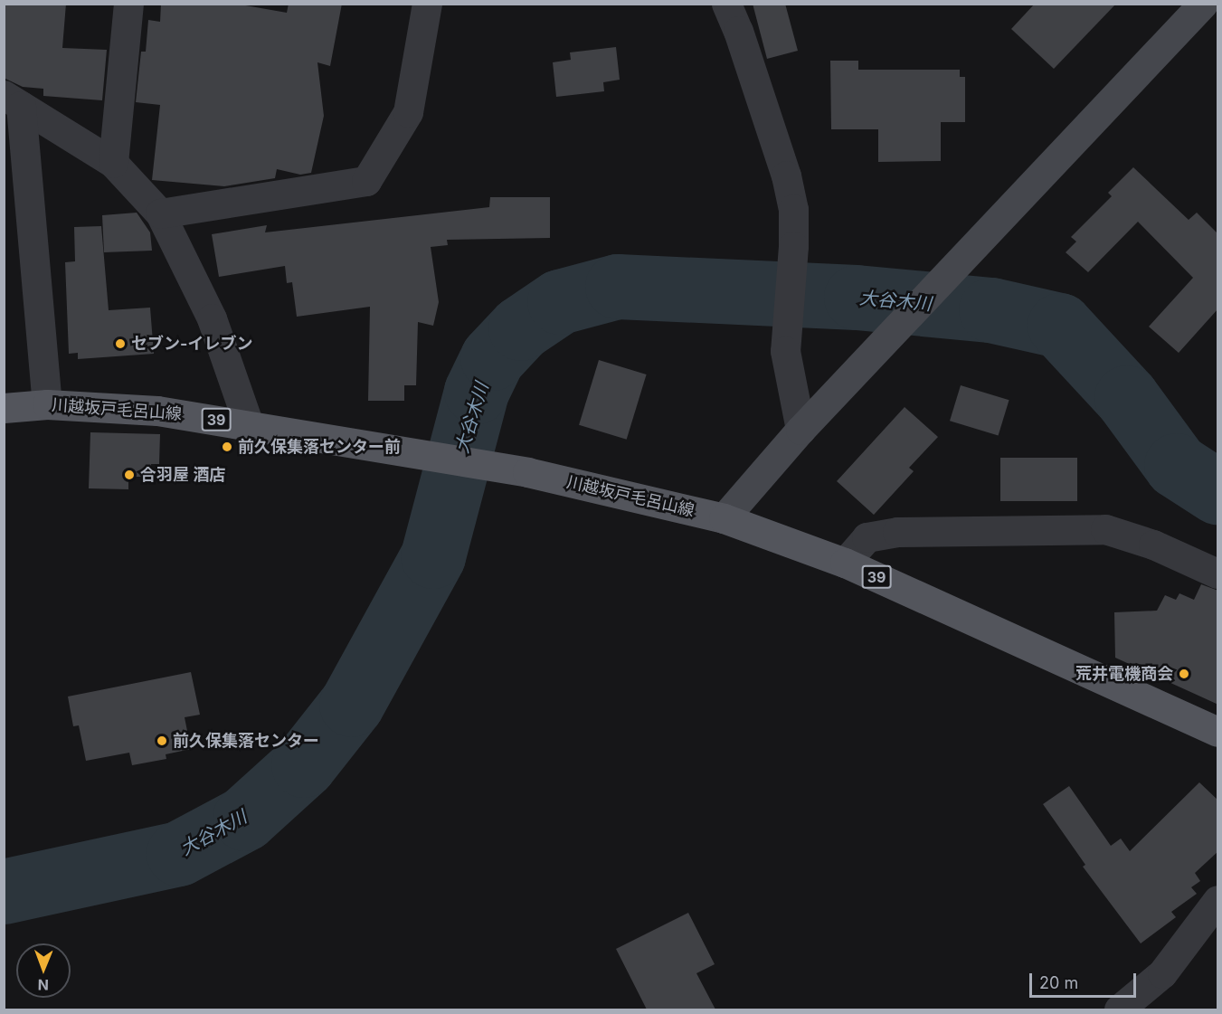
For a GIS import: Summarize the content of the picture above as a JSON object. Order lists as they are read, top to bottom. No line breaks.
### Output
{"streets":{"main road":["川越坂戸毛呂山線","39"]},"water":["大谷木川"],"places":["セブン-イレブン","前久保集落センター前","合羽屋 酒店","荒井電機商会","前久保集落センター"],"scale_bar":"20 m","north":"bottom"}
